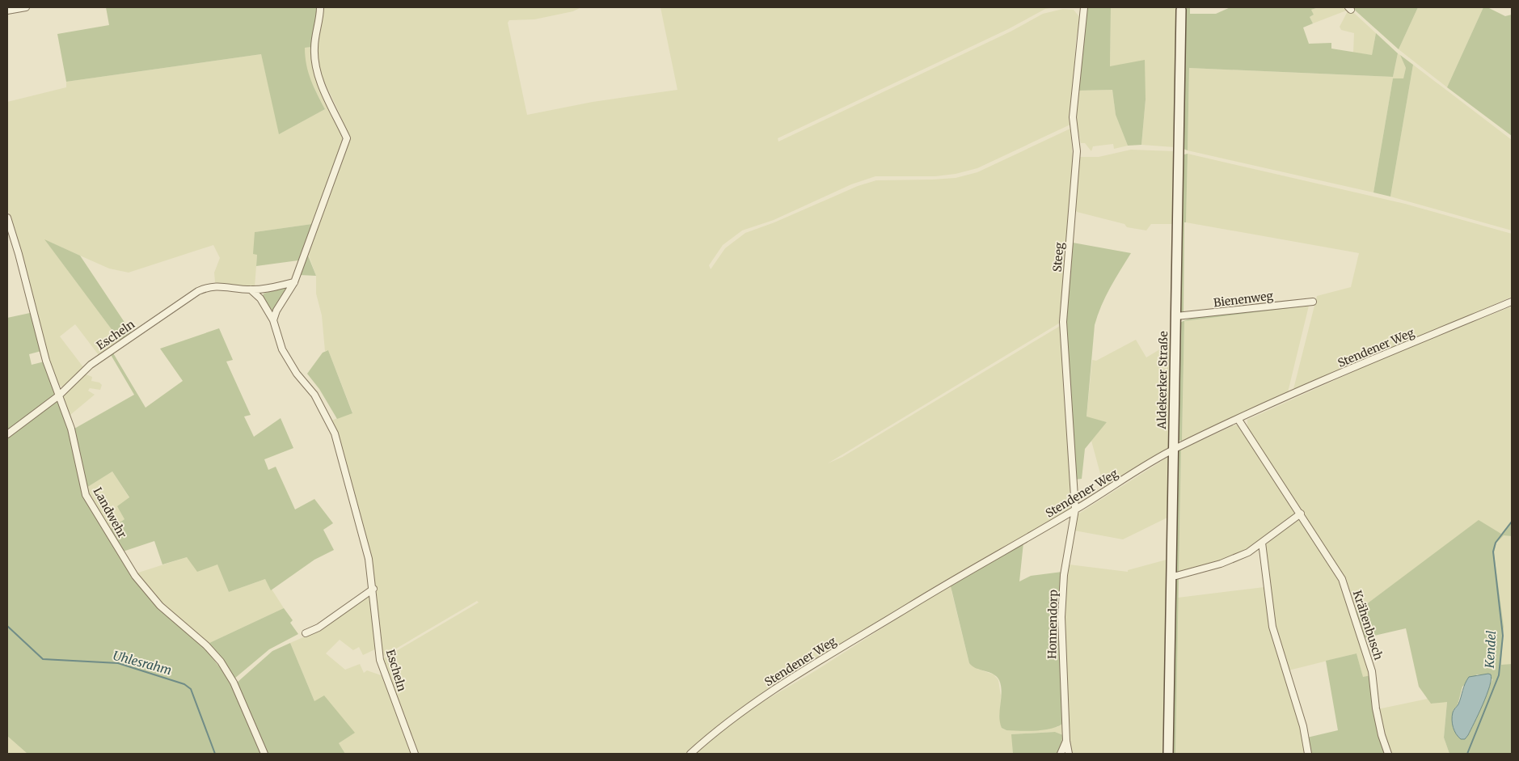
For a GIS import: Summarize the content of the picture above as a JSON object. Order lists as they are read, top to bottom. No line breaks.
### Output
{"streets":{"street":["Steeg","Bienenweg","Escheln","Stendener Weg","Aldekerker Straße","Landwehr","Honnendorp","Krähenbusch"]},"crossings":[["Steeg","Stendener Weg"],["Steeg","Honnendorp"],["Bienenweg","Aldekerker Straße"],["Escheln","Landwehr"],["Stendener Weg","Aldekerker Straße"],["Stendener Weg","Honnendorp"],["Stendener Weg","Krähenbusch"]],"water":["Kendel","Uhlesrahm"]}
